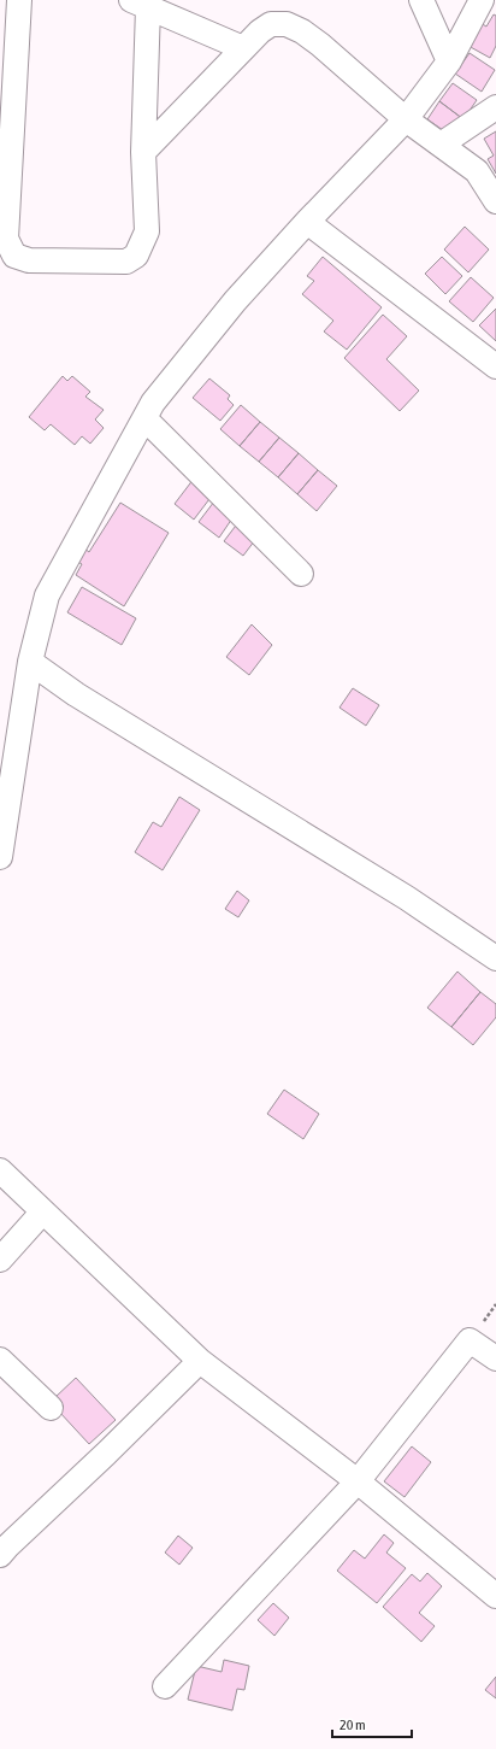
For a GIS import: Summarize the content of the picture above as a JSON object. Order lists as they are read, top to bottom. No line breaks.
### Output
{"scale_bar":"20 m"}
